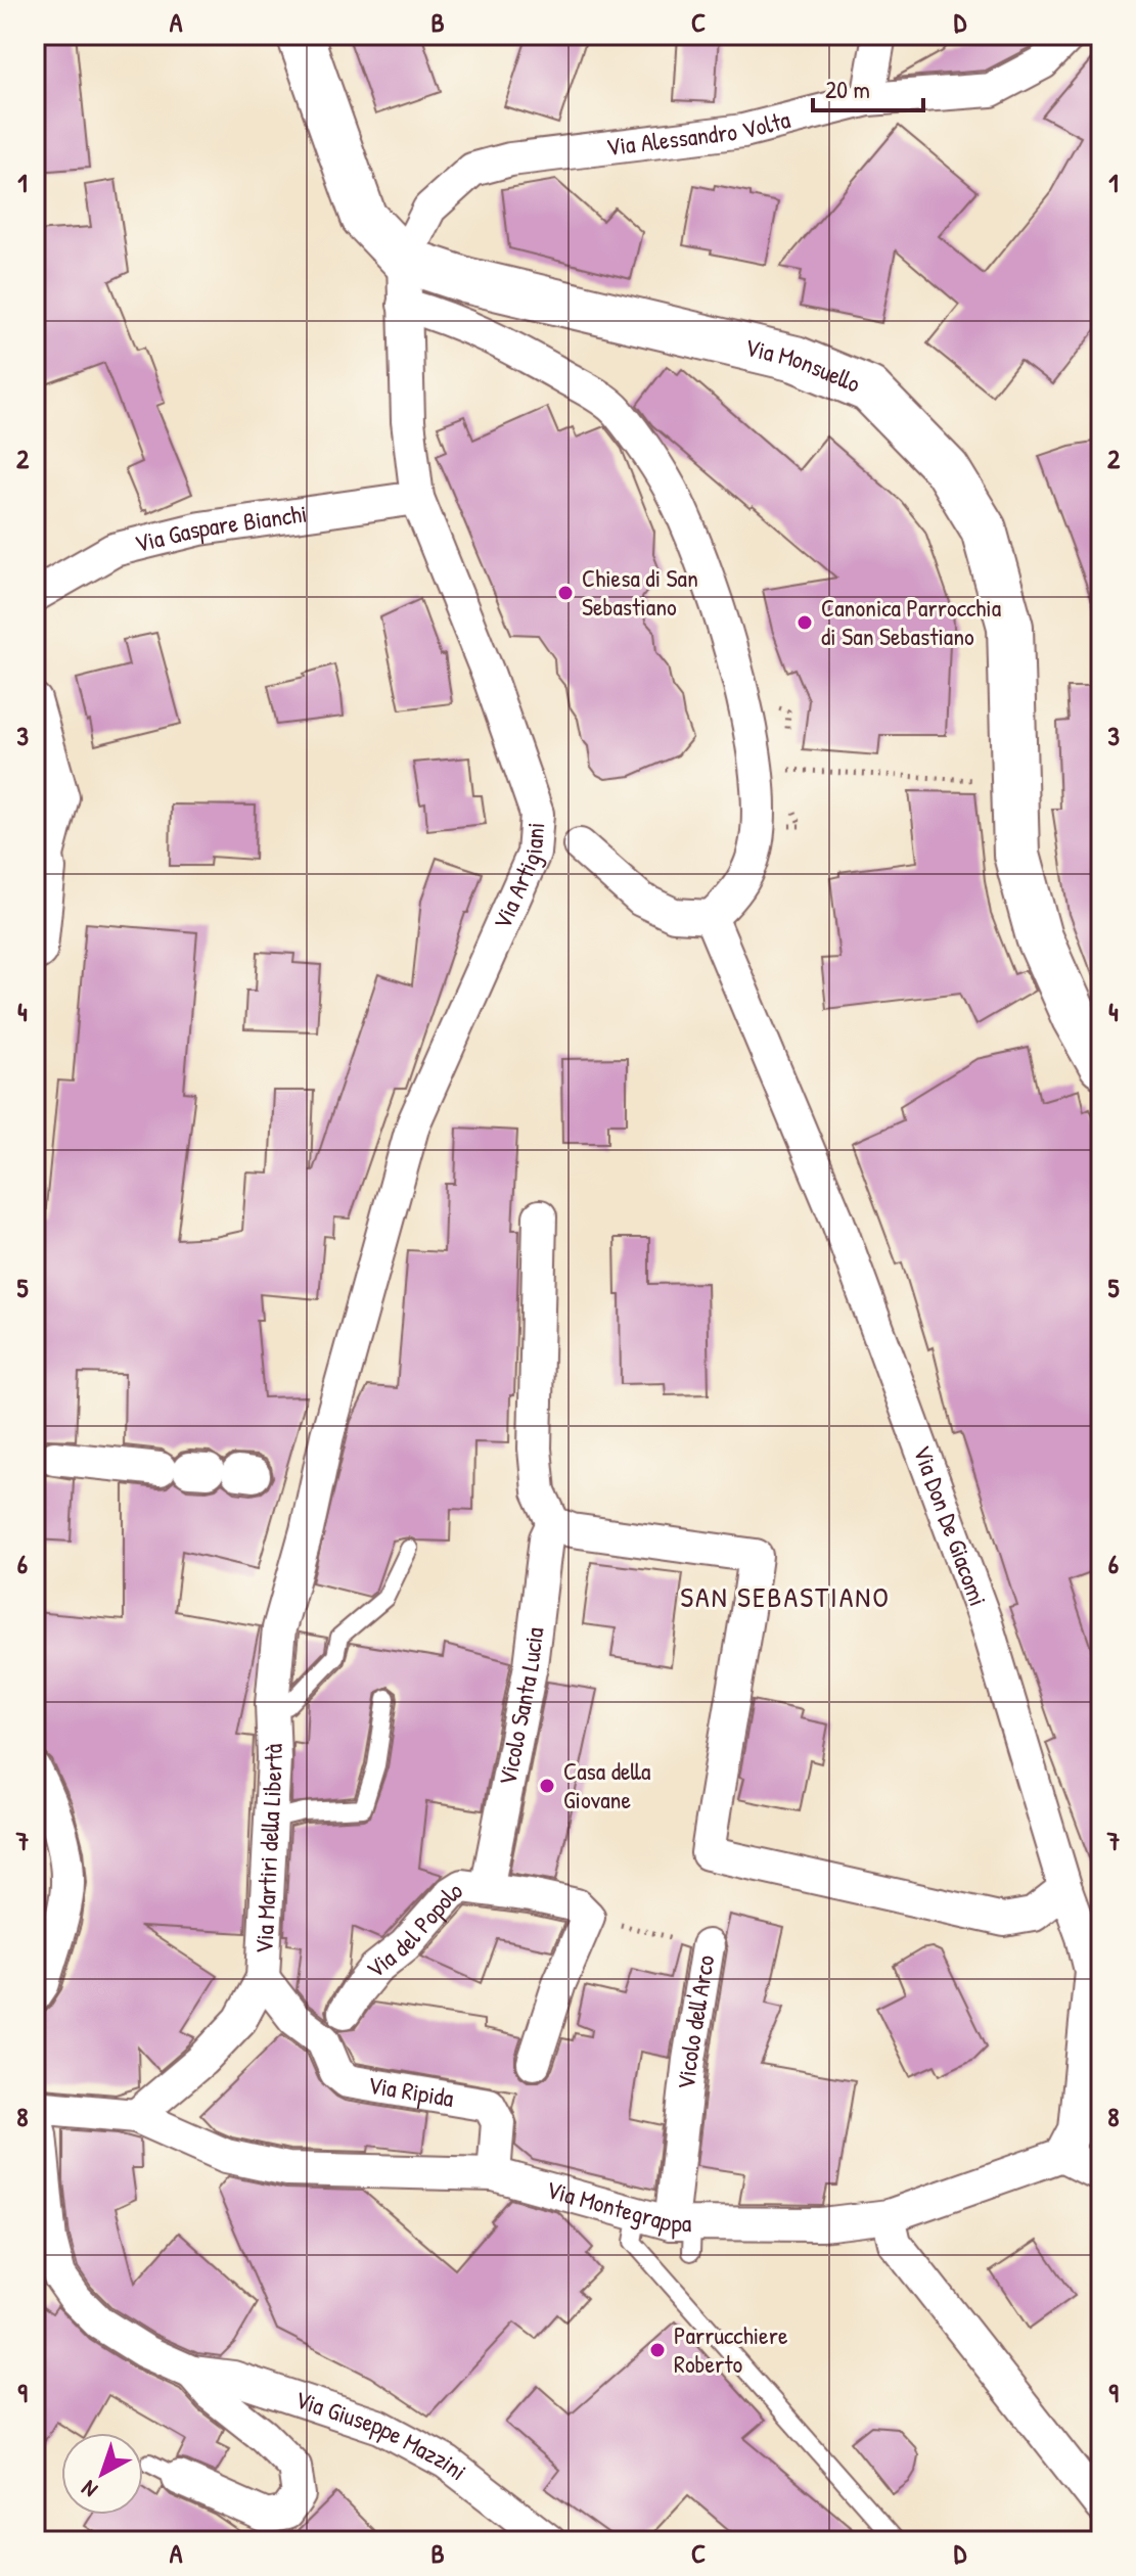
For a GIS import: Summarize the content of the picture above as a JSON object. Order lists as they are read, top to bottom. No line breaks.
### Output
{"streets":{"main road":["Via Monsuello"],"street":["Via Alessandro Volta","Via Gaspare Bianchi","Via Artigiani","Via Don De Giacomi","Vicolo Santa Lucia","Via Martiri della Libertà","Via del Popolo","Vicolo dell'Arco","Via Ripida","Via Montegrappa","Via Giuseppe Mazzini"]},"crossings":[["Via Alessandro Volta","Via Monsuello"],["Via Alessandro Volta","Via Artigiani"],["Via Monsuello","Via Artigiani"],["Via Gaspare Bianchi","Via Artigiani"],["Via Artigiani","Via Martiri della Libertà"],["Via Don De Giacomi","Via Montegrappa"],["Vicolo Santa Lucia","Via del Popolo"],["Via Martiri della Libertà","Via Ripida"],["Via Martiri della Libertà","Via Montegrappa"],["Via del Popolo","Vicolo dell'Arco"],["Via del Popolo","Via Ripida"],["Vicolo dell'Arco","Via Montegrappa"],["Via Ripida","Via Montegrappa"]],"districts":["SAN SEBASTIANO"],"places":["Chiesa di San Sebastiano","Canonica Parrocchia di San Sebastiano","Casa della Giovane","Parrucchiere Roberto"],"scale_bar":"20 m","north":"bottom left","grid":{"columns":["A","B","C","D"],"rows":["1","2","3","4","5","6","7","8","9"]}}
